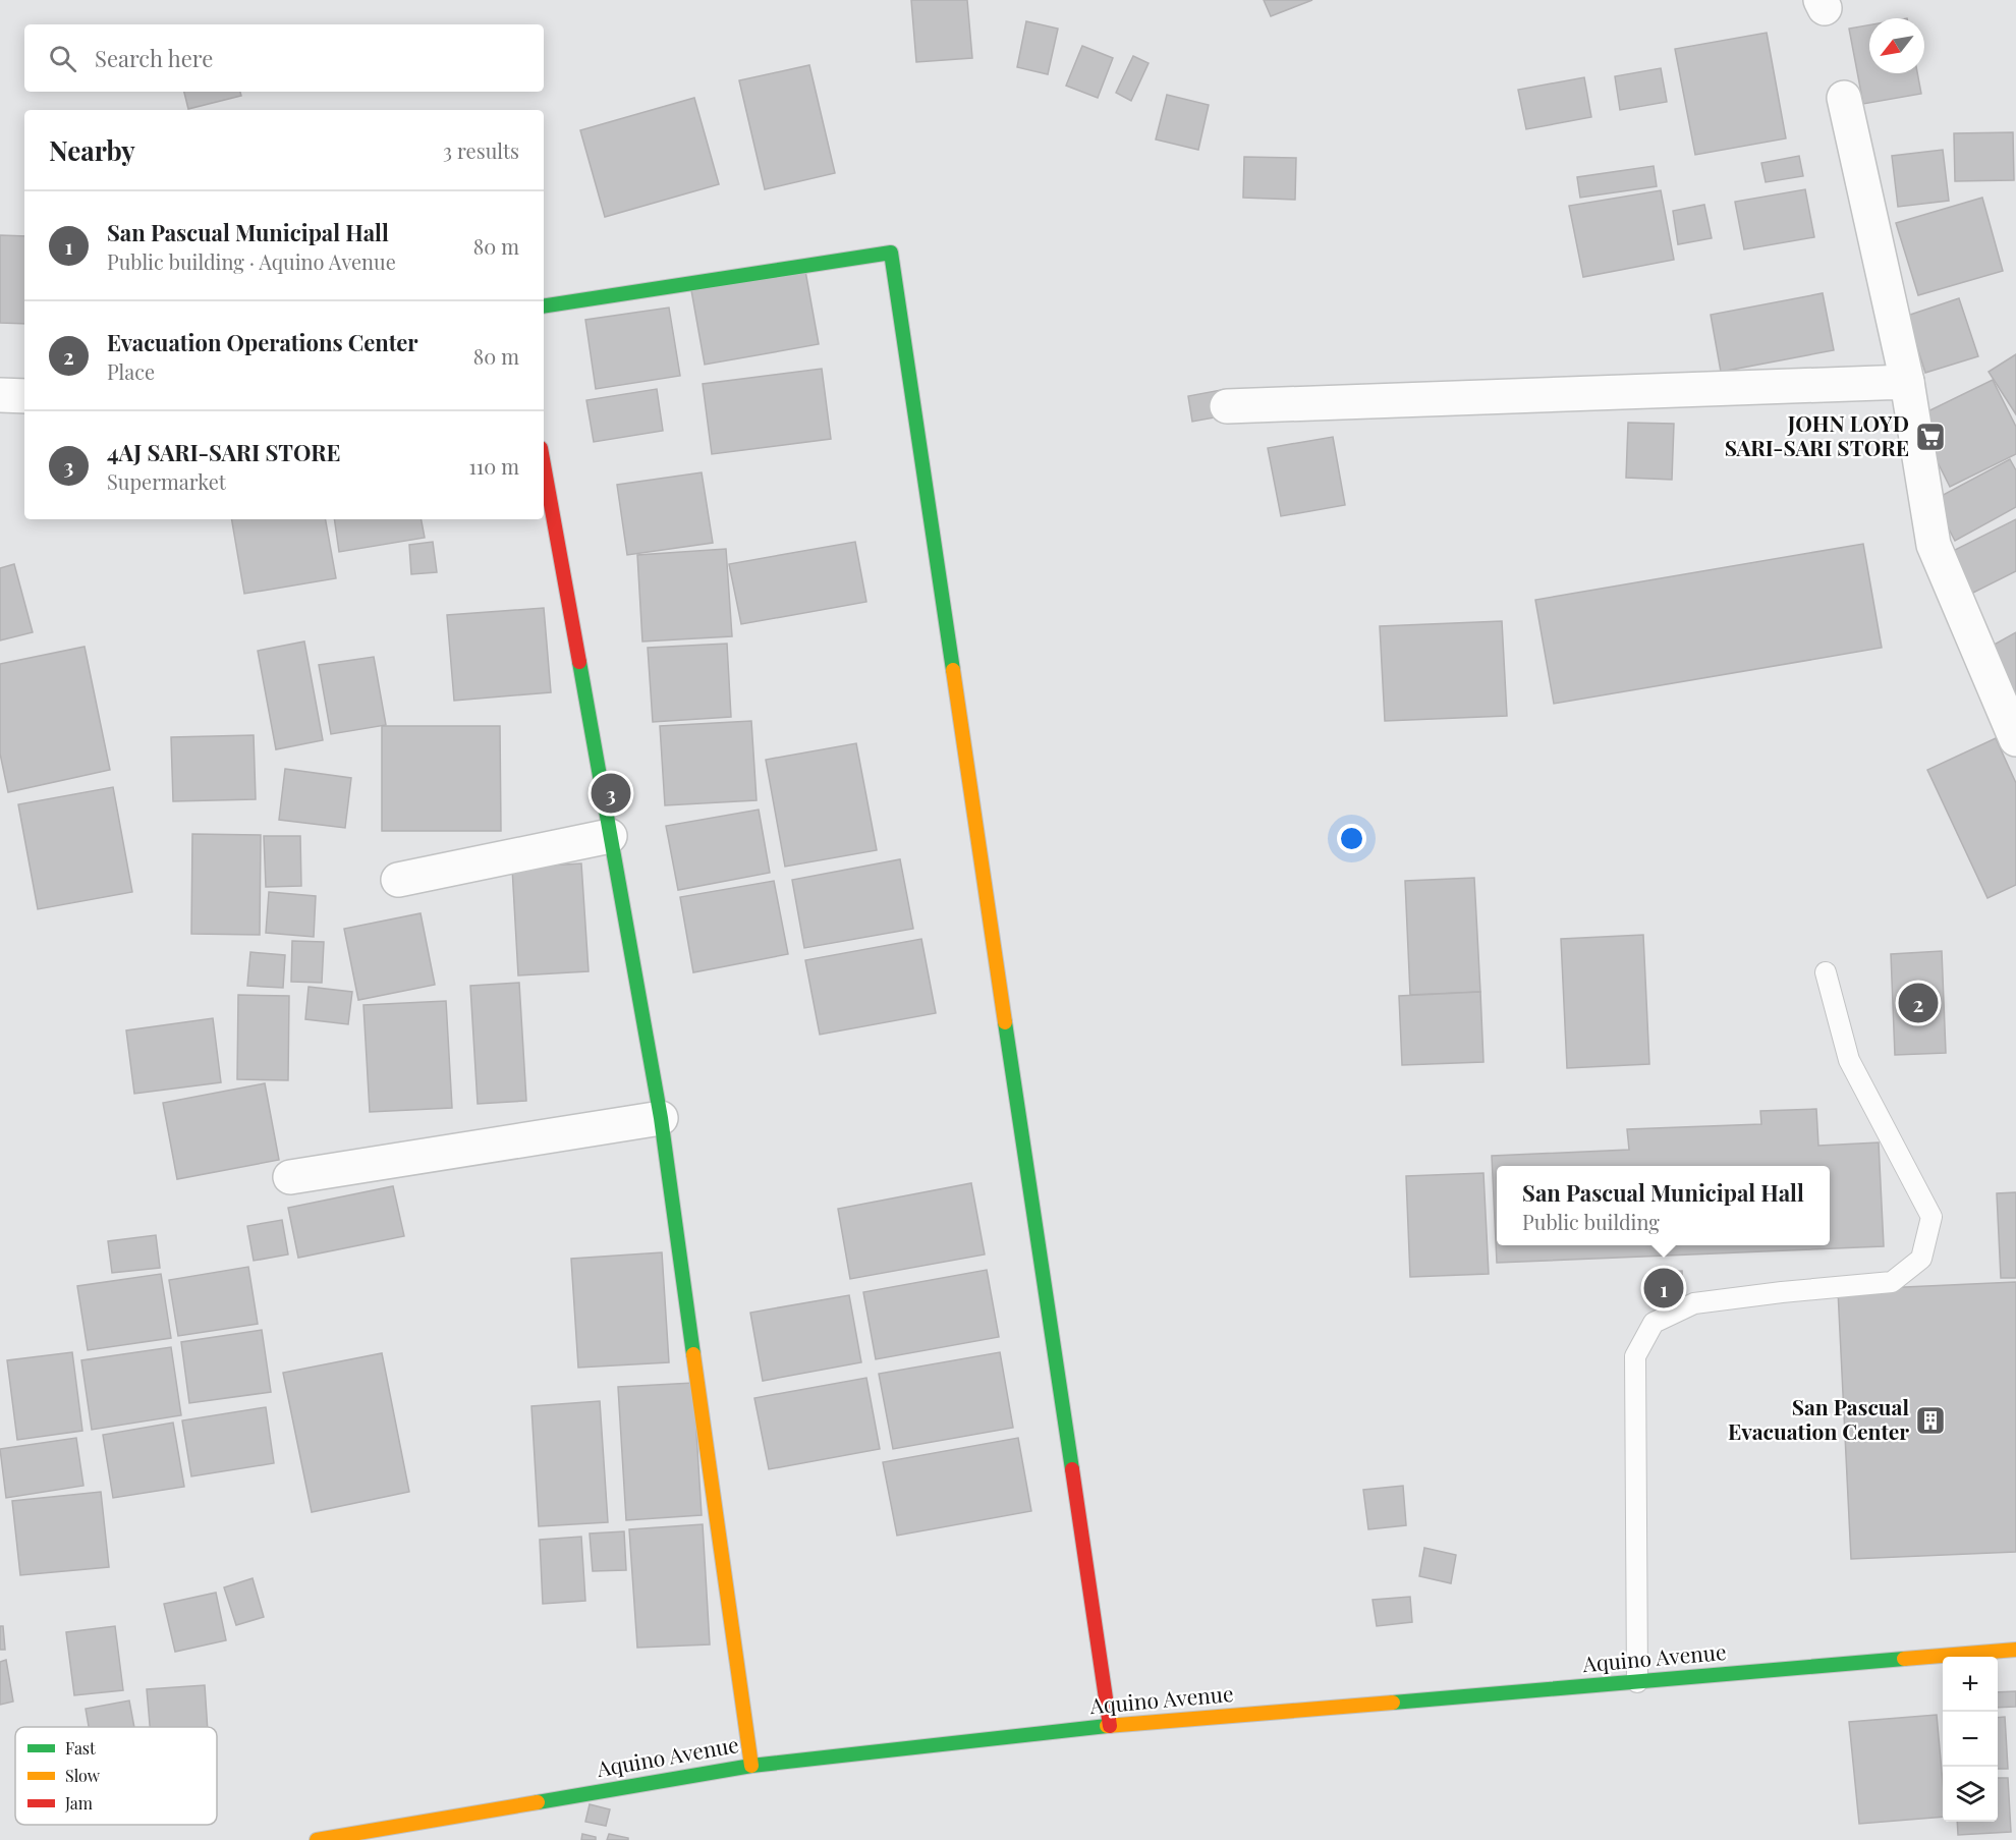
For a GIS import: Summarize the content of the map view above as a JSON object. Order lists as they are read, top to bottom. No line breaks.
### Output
{"streets":{"street":["Aquino Avenue"]},"places":{"supermarket":["JOHN LOYD SARI-SARI STORE"],"building":["San Pascual Evacuation Center"]},"legend":["Fast","Slow","Jam"],"north":"bottom left","page":{"search":"Search here","heading":["Nearby","3 results"],"list":[{"mark":"1","name":"San Pascual Municipal Hall","note":"Public building · Aquino Avenue","value":"80 m"},{"mark":"2","name":"Evacuation Operations Center","note":"Place","value":"80 m"},{"mark":"3","name":"4AJ SARI-SARI STORE","note":"Supermarket","value":"110 m"}],"pins":["3","2","1"],"popup":["San Pascual Municipal Hall","Public building"],"map_buttons":["+","−"]}}
